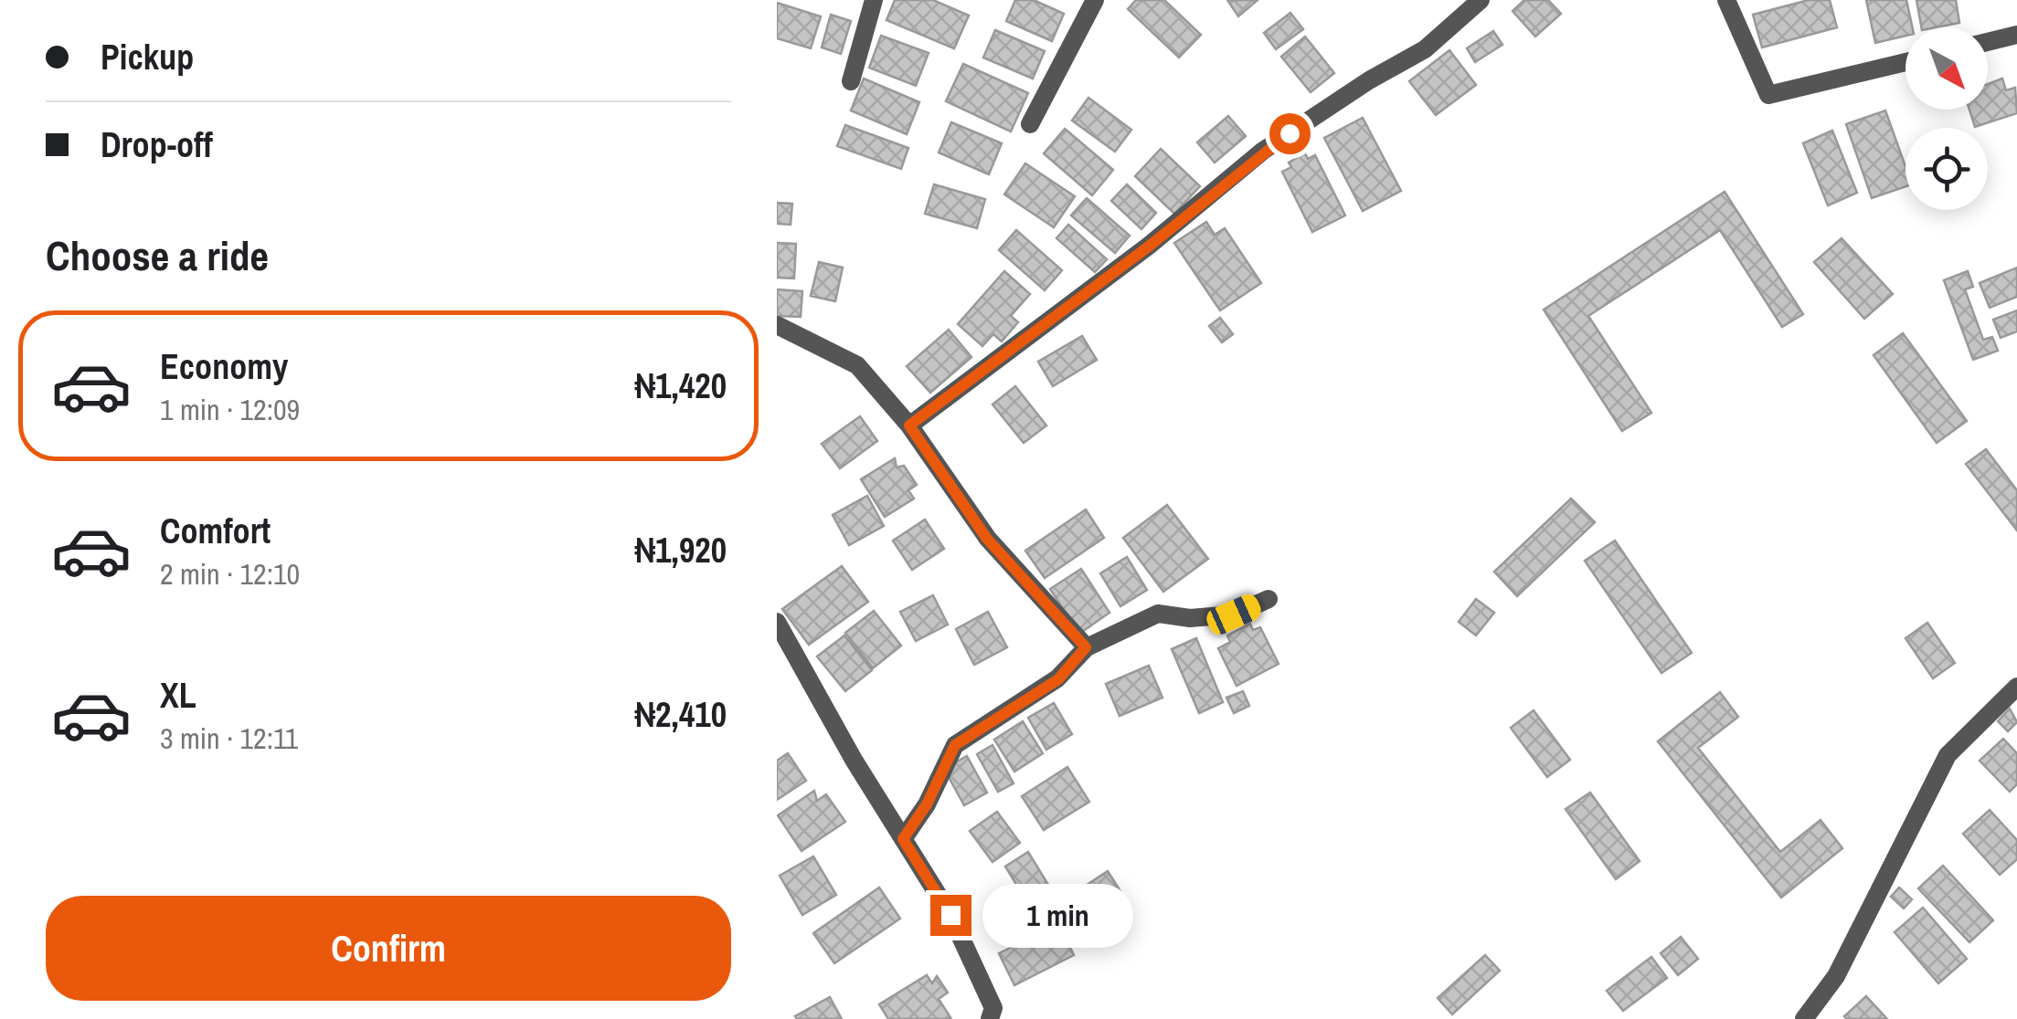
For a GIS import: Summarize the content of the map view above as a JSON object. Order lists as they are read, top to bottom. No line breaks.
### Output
{"north":"bottom right","page":{"banner":["Pickup","Drop-off"],"heading":"Choose a ride","list":[{"name":"Economy","note":"1 min · 12:09","value":"₦1,420"},{"name":"Comfort","note":"2 min · 12:10","value":"₦1,920"},{"name":"XL","note":"3 min · 12:11","value":"₦2,410"}],"buttons":"Confirm","bubble":"1 min"}}
